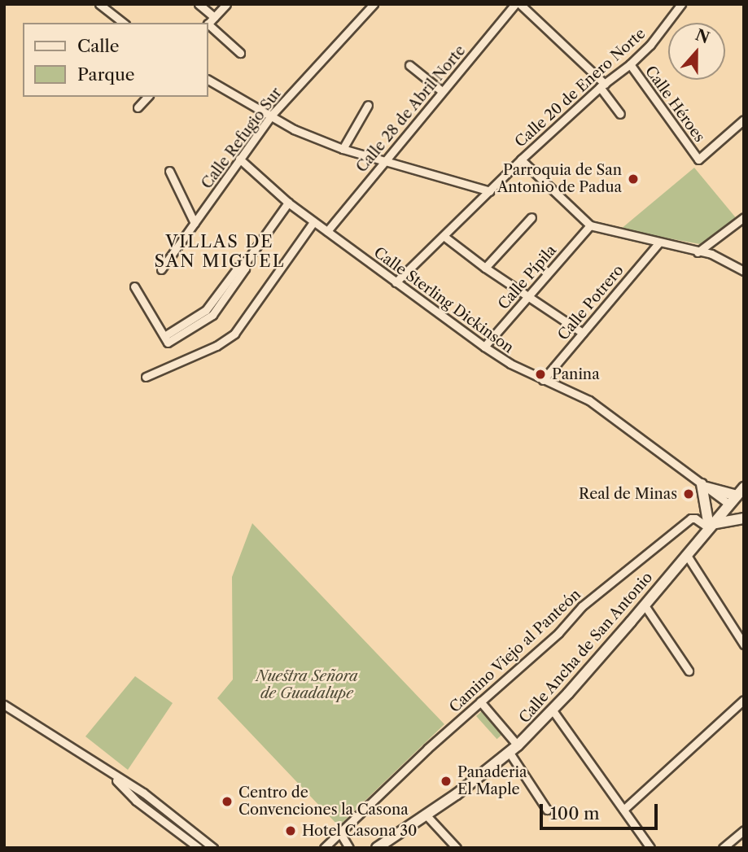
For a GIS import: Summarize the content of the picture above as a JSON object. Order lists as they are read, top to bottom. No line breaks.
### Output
{"streets":{"main road":["Calle Ancha de San Antonio"],"street":["Calle 20 de Enero Norte","Calle Héroes","Calle 28 de Abril Norte","Calle Refugio Sur","Calle Pípila","Calle Sterling Dickinson","Calle Potrero","Camino Viejo al Panteón"]},"crossings":[["Calle 20 de Enero Norte","Calle Héroes"],["Calle 20 de Enero Norte","Calle Sterling Dickinson"],["Calle 28 de Abril Norte","Calle Sterling Dickinson"],["Calle Refugio Sur","Calle Sterling Dickinson"],["Calle Pípila","Calle Sterling Dickinson"],["Calle Sterling Dickinson","Calle Potrero"],["Calle Sterling Dickinson","Calle Ancha de San Antonio"],["Calle Ancha de San Antonio","Camino Viejo al Panteón"]],"districts":["VILLAS DE SAN MIGUEL"],"parks":["Nuestra Señora de Guadalupe"],"places":["Parroquia de San Antonio de Padua","Panina","Real de Minas","Panaderia El Maple","Centro de Convenciones la Casona","Hotel Casona 30"],"legend":["Calle","Parque"],"scale_bar":"100 m","north":"top"}
